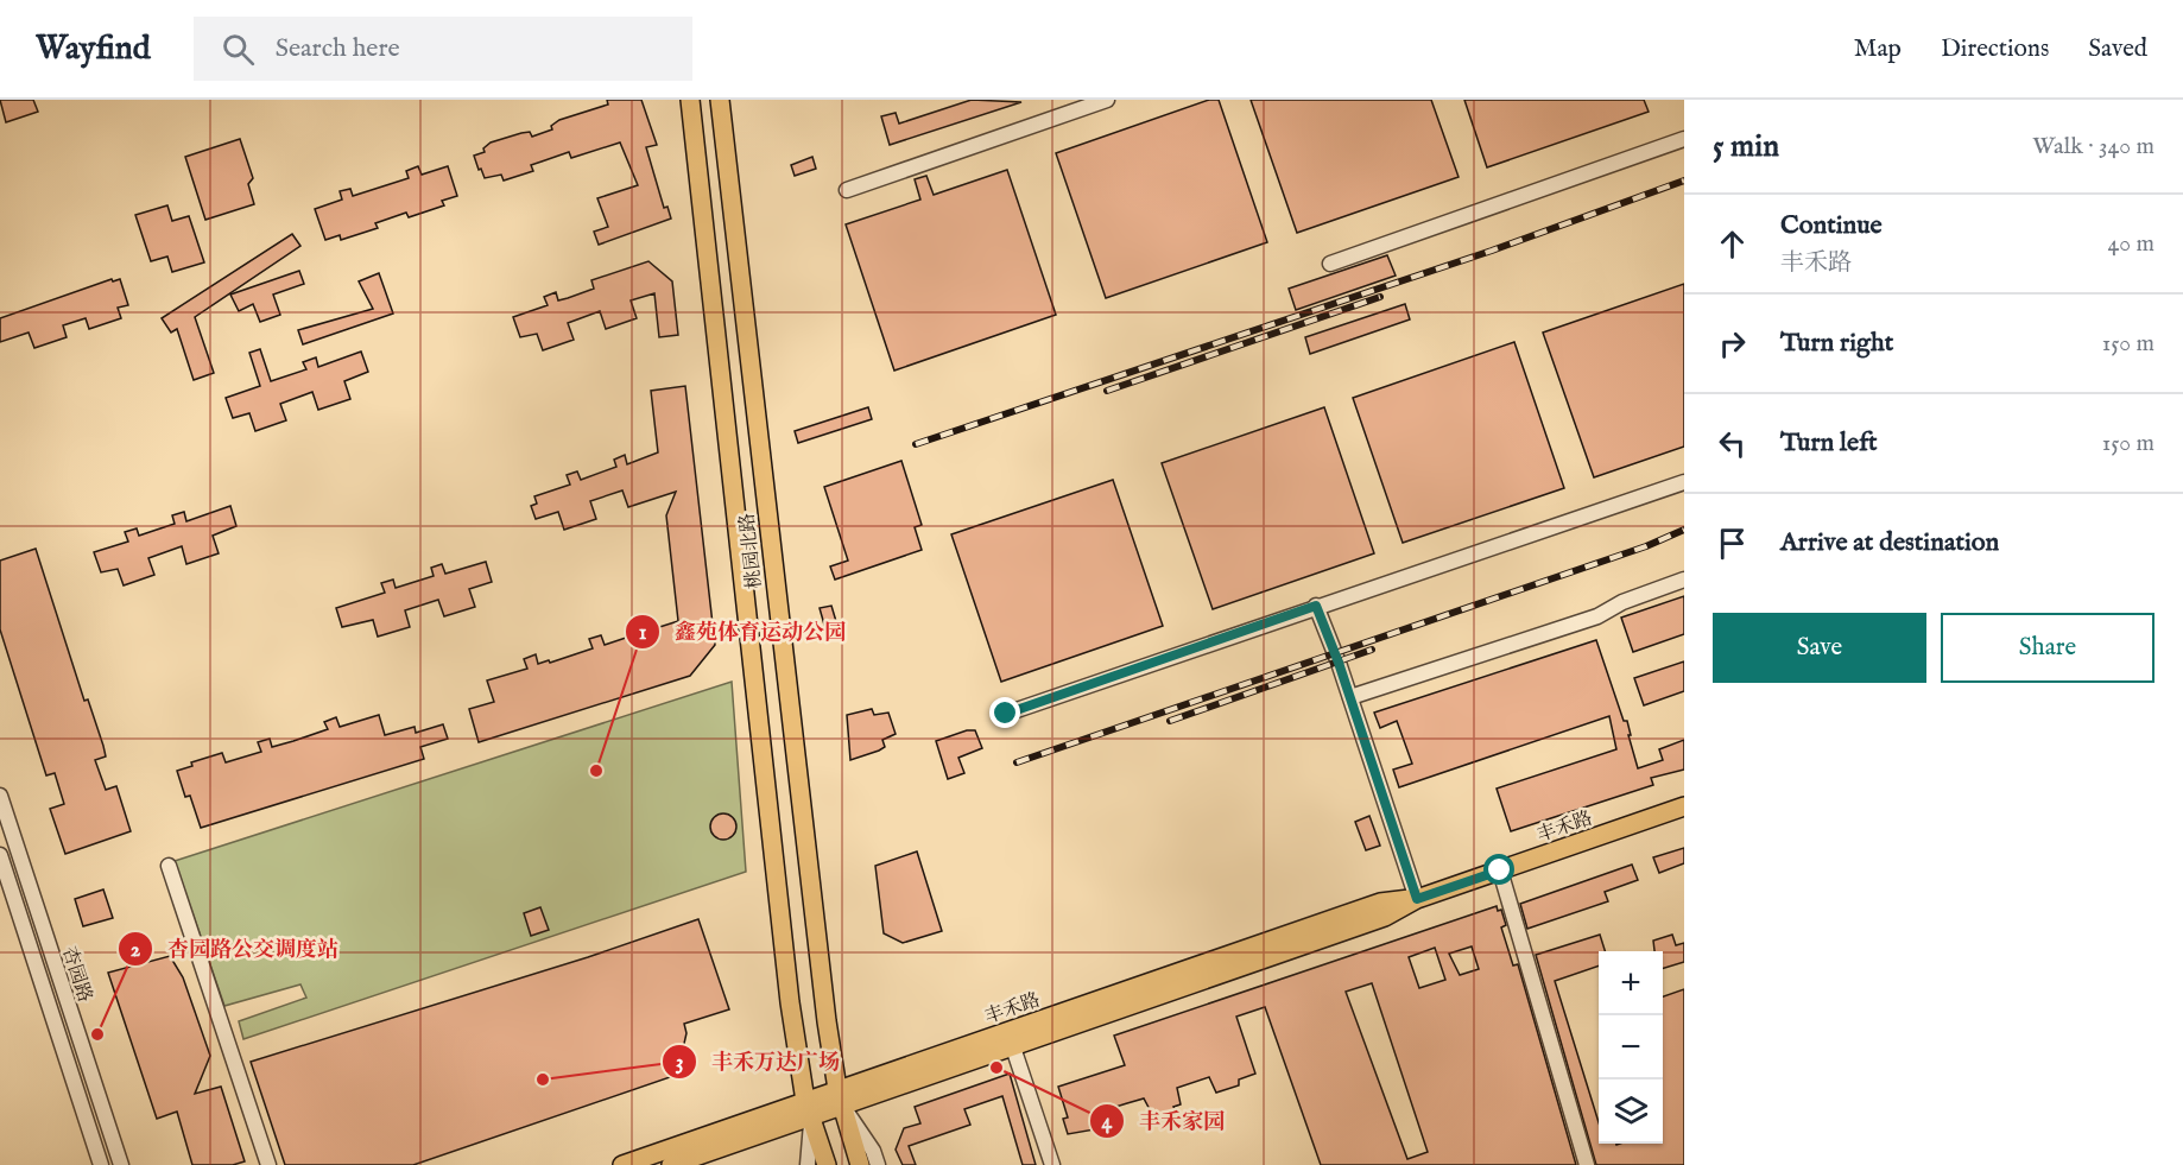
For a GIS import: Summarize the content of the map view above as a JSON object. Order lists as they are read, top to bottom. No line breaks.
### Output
{"streets":{"main road":["桃园北路","丰禾路"],"street":["杏园路"]},"crossings":[["桃园北路","丰禾路"]],"places":["鑫苑体育运动公园","杏园路公交调度站","丰禾家园","丰禾万达广场"],"page":{"header":"Wayfind","search":"Search here","nav":["Map","Directions","Saved"],"heading":["5 min","Walk · 340 m"],"list":[["Continue","丰禾路","40 m"],["Turn right","150 m"],["Turn left","150 m"],"Arrive at destination"],"buttons":["Save","Share"],"map_buttons":["+","−"]}}
